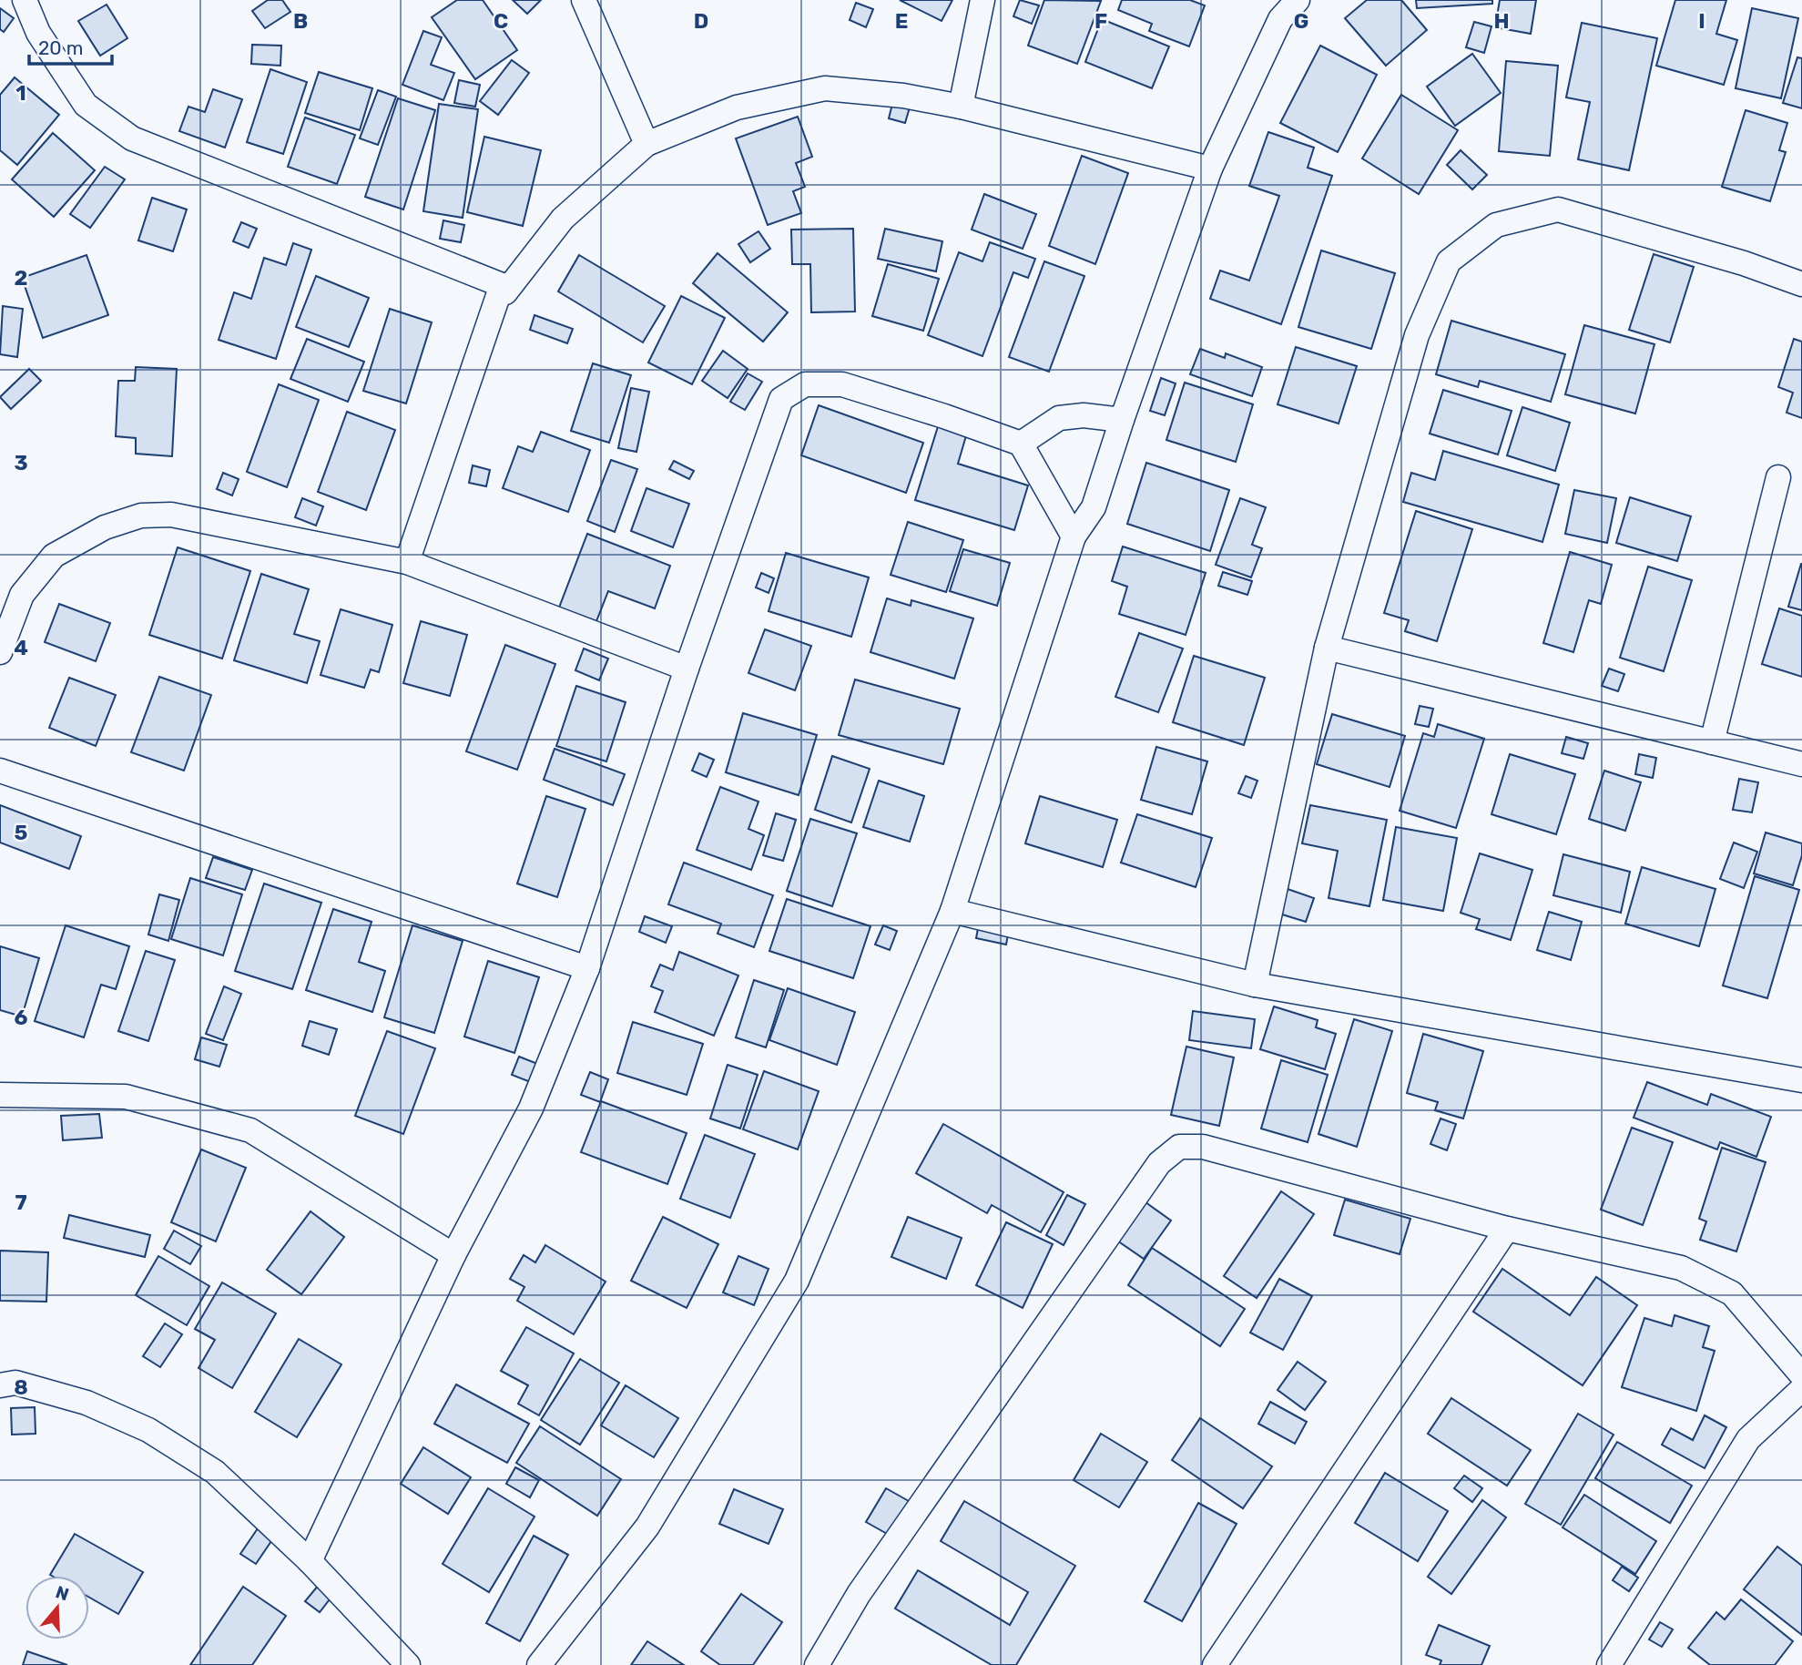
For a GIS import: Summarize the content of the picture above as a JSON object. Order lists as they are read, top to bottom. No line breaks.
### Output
{"scale_bar":"20 m","north":"top","grid":{"columns":["B","C","D","E","F","G","H","I"],"rows":["1","2","3","4","5","6","7","8"]}}
